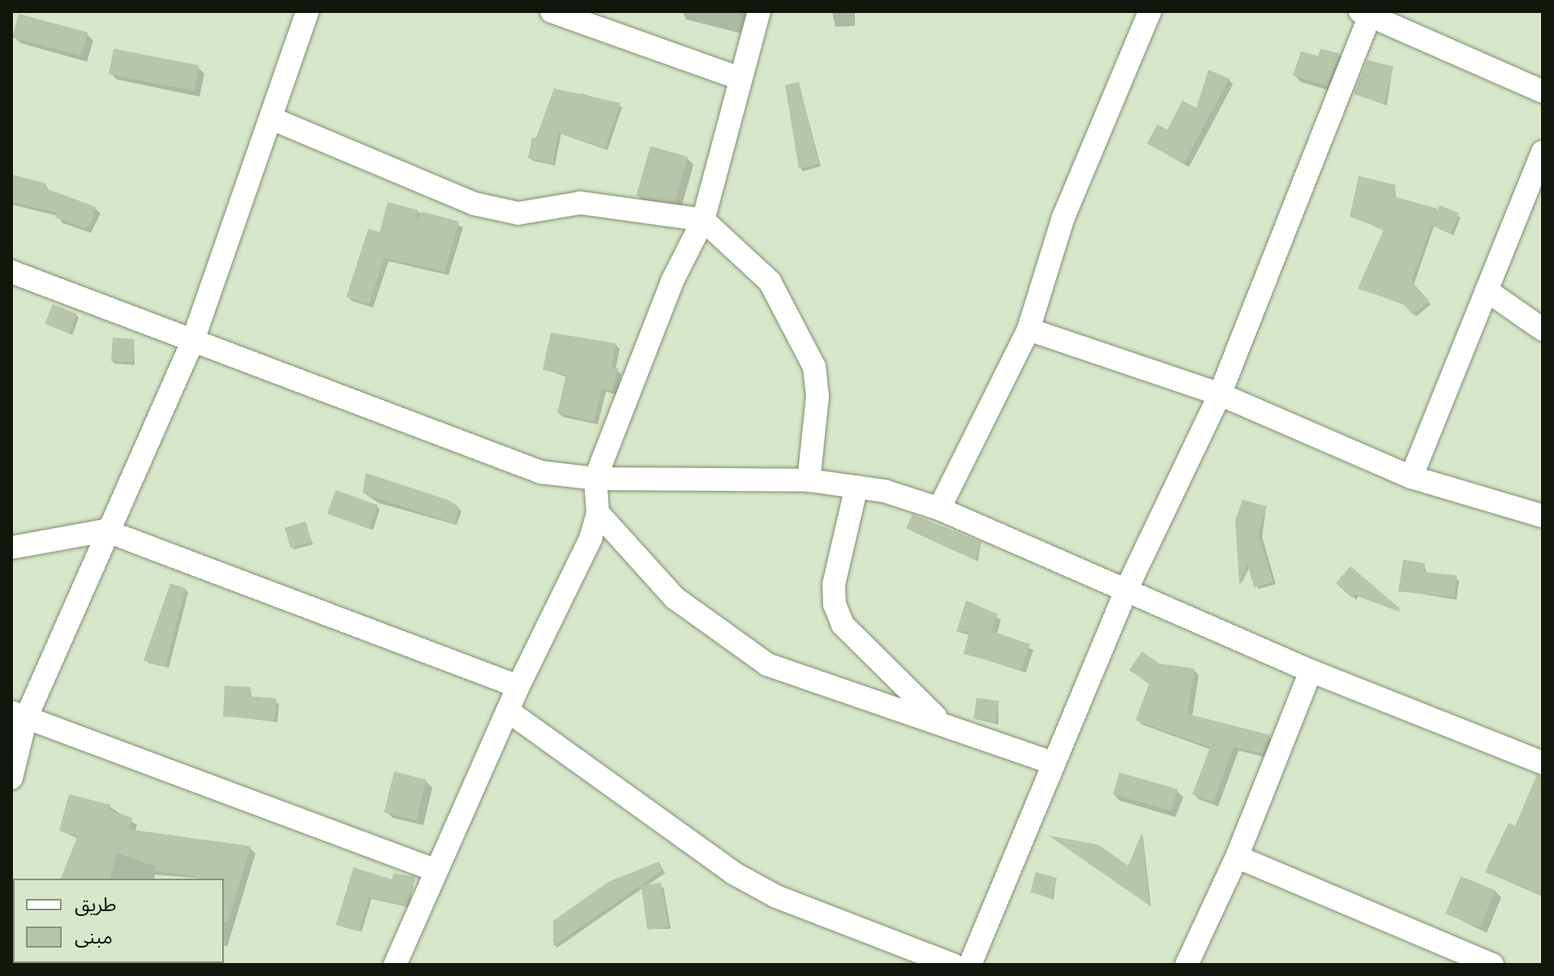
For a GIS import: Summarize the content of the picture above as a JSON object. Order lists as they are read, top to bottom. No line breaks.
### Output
{"legend":["طريق","مبنى"]}
